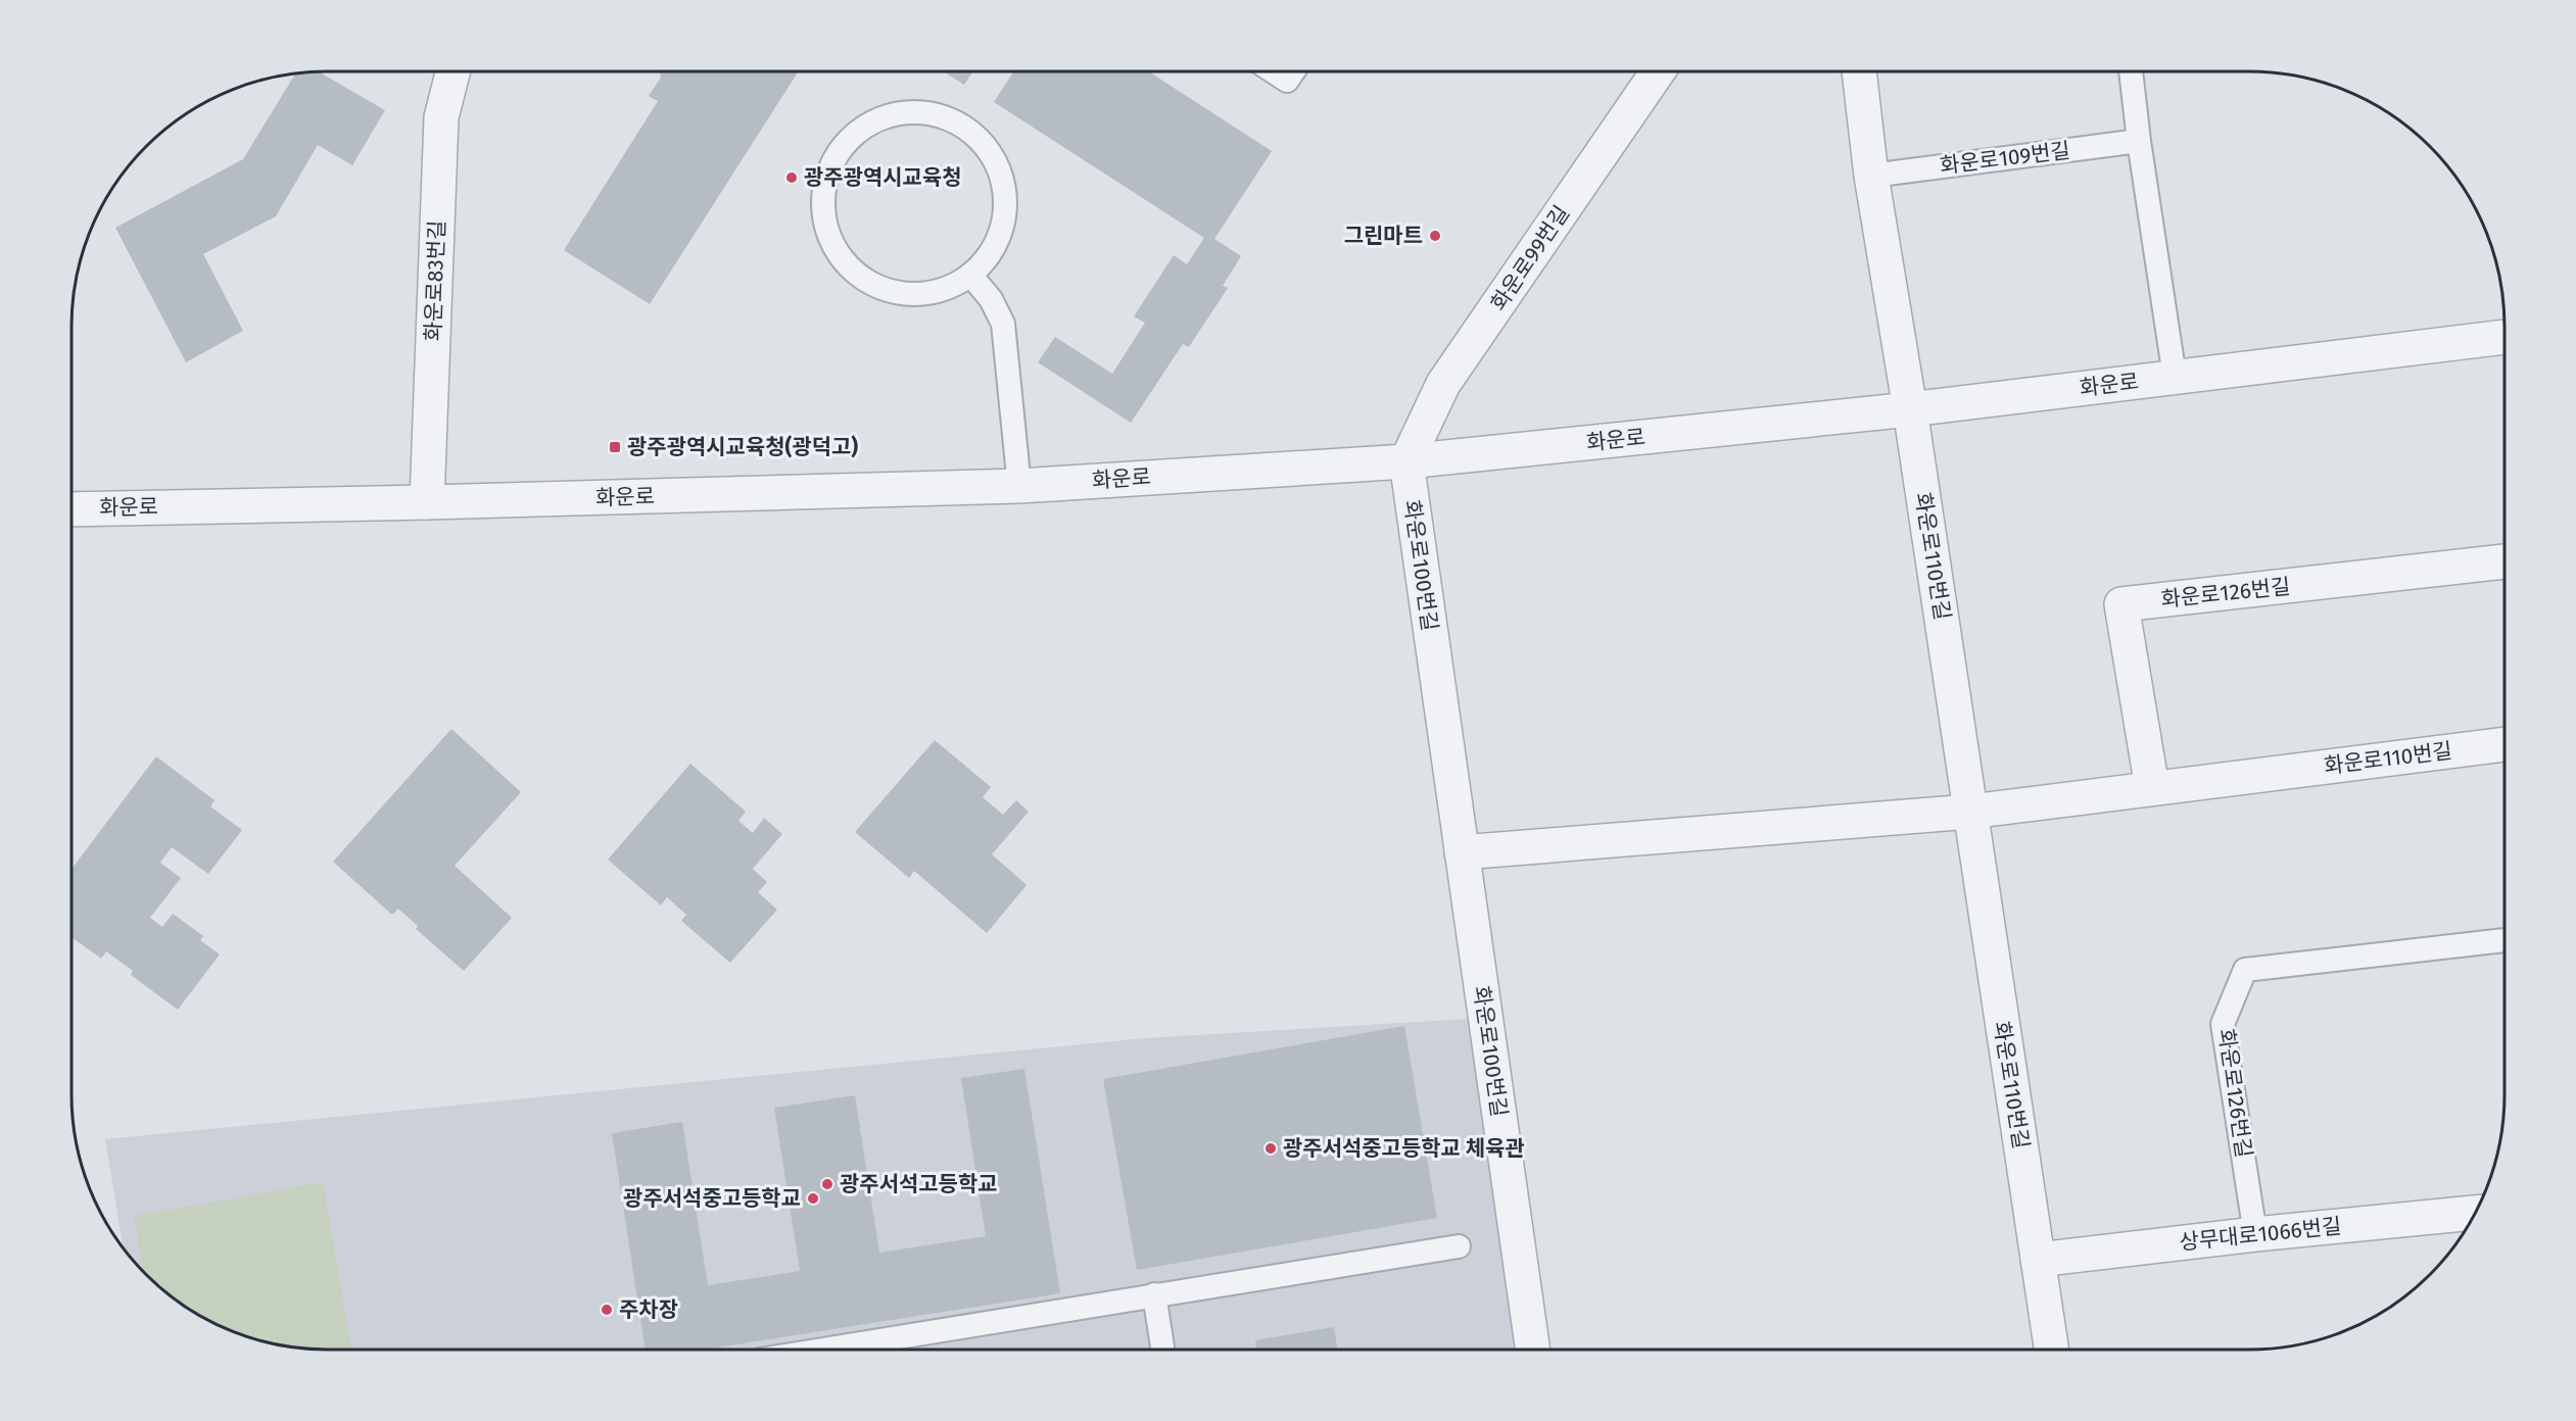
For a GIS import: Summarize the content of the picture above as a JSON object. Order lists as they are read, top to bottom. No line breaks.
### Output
{"streets":{"street":["화운로99번길","화운로83번길","화운로","화운로110번길","화운로100번길","화운로126번길","상무대로1066번길"],"lane":["화운로109번길"]},"crossings":[["화운로99번길","화운로"],["화운로99번길","화운로100번길"],["화운로83번길","화운로"],["화운로","화운로110번길"],["화운로","화운로100번길"],["화운로110번길","화운로126번길"],["화운로110번길","상무대로1066번길"],["화운로126번길","상무대로1066번길"]],"places":{"other":["광주광역시교육청","그린마트","광주서석중고등학교 체육관","광주서석고등학교","광주서석중고등학교","주차장"],"transit":["광주광역시교육청(광덕고)"]}}
